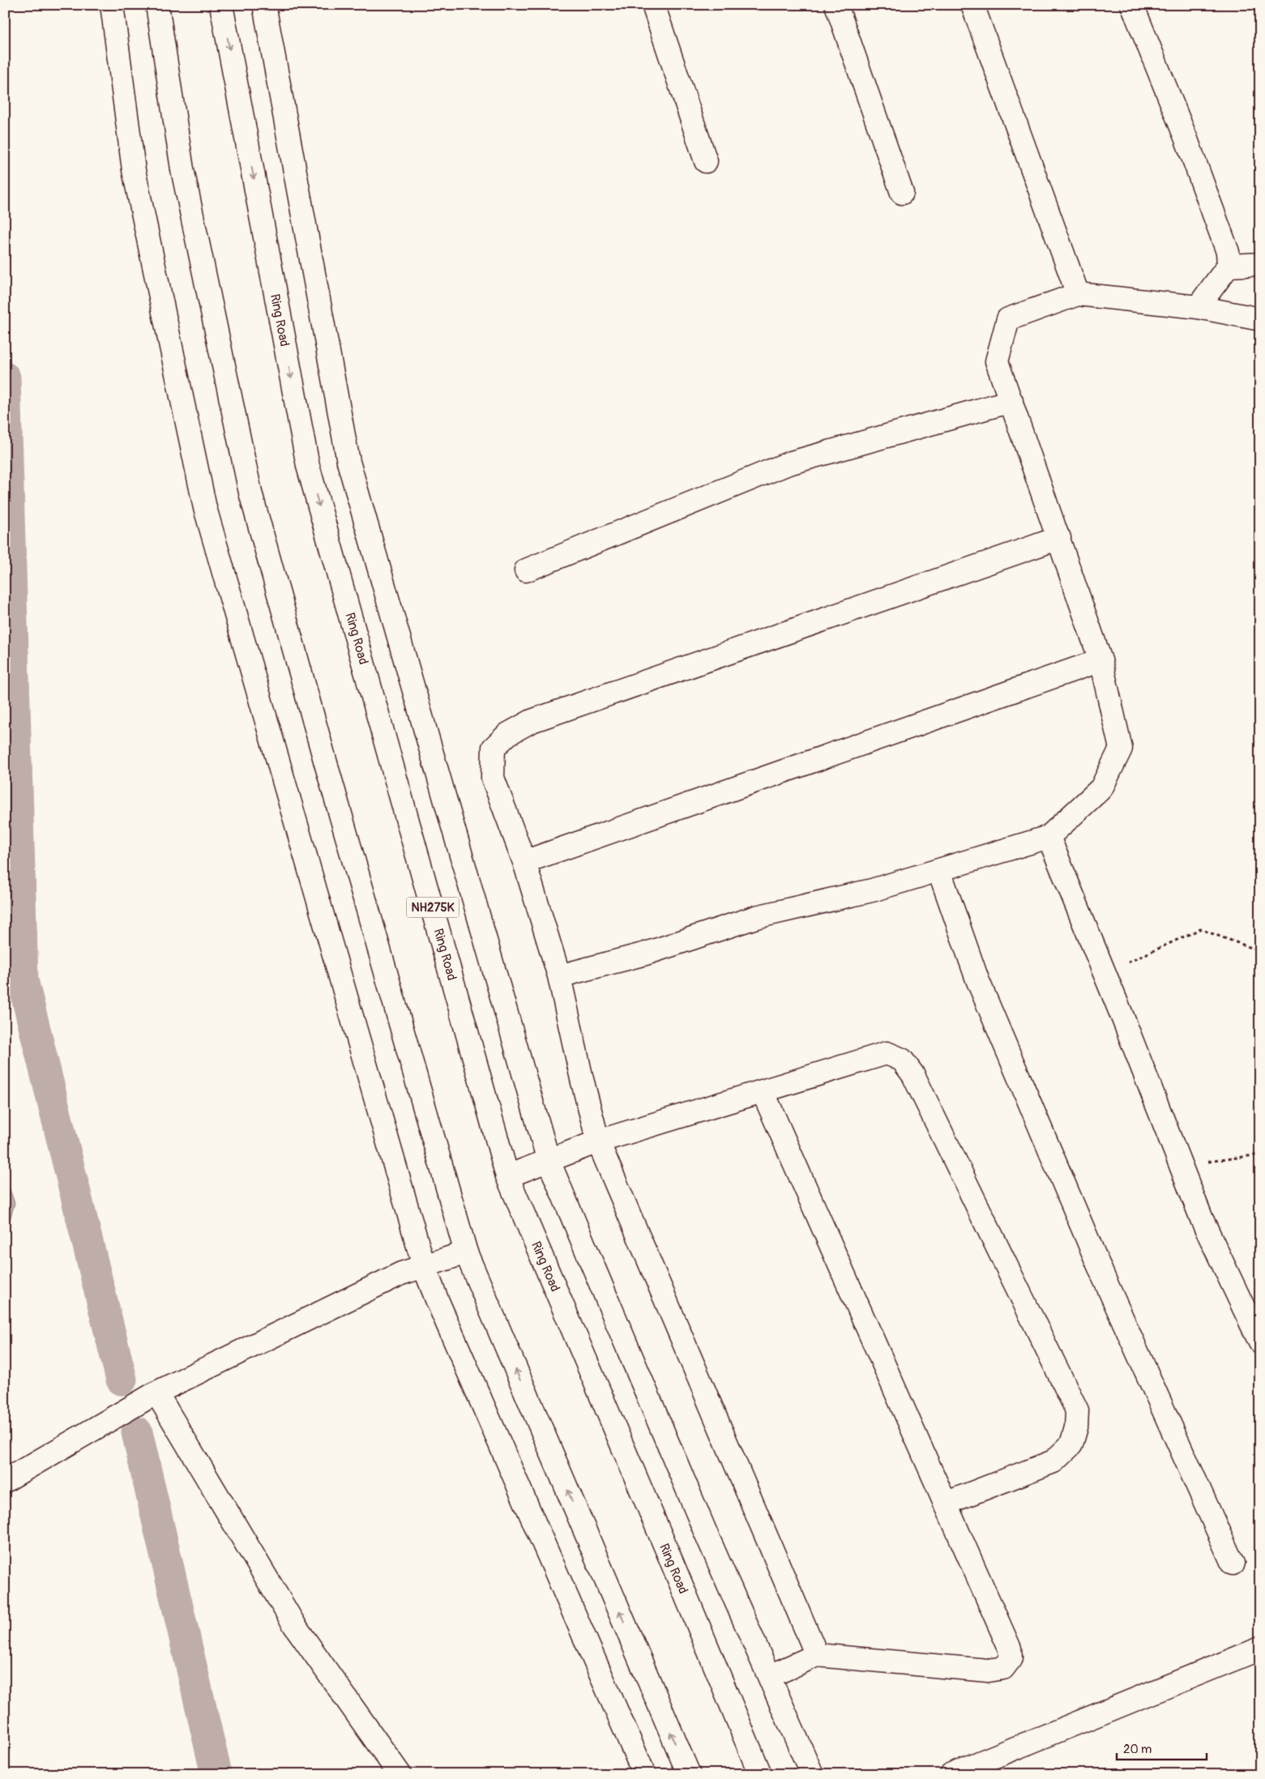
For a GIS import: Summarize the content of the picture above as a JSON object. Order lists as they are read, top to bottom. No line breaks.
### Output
{"streets":{"main road":["Ring Road","NH275K"]},"scale_bar":"20 m"}
